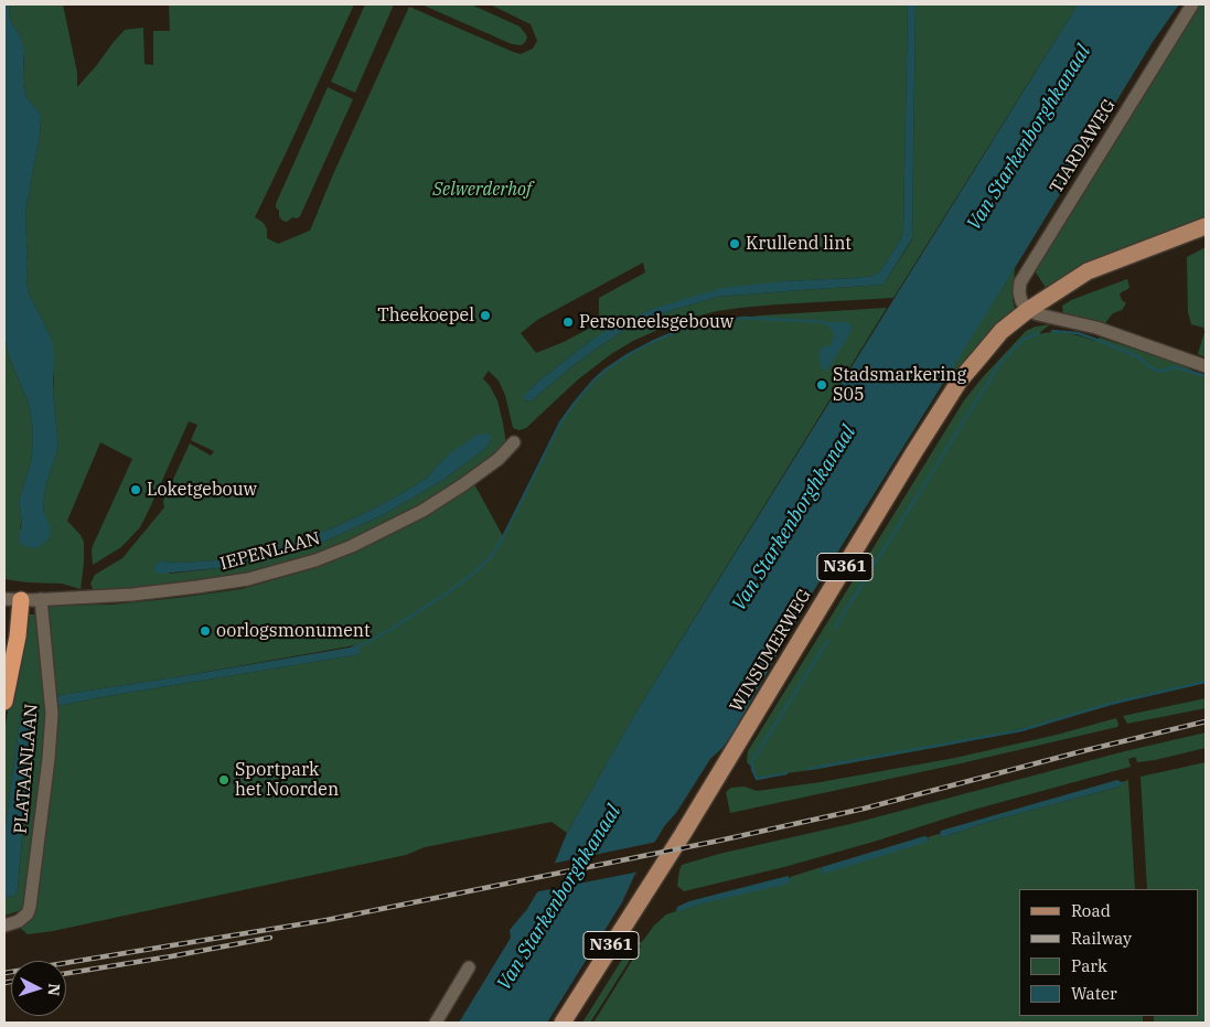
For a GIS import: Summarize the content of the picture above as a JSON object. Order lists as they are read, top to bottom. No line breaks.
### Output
{"streets":{"main road":["N361","WINSUMERWEG"],"street":["TJARDAWEG","IEPENLAAN","PLATAANLAAN"]},"crossings":[["TJARDAWEG","WINSUMERWEG"],["IEPENLAAN","PLATAANLAAN"]],"water":["Van Starkenborghkanaal"],"parks":["Selwerderhof"],"places":["Krullend lint","Theekoepel","Personeelsgebouw","Stadsmarkering S05","Loketgebouw","oorlogsmonument","Sportpark het Noorden"],"legend":["Road","Railway","Park","Water"],"north":"right"}
